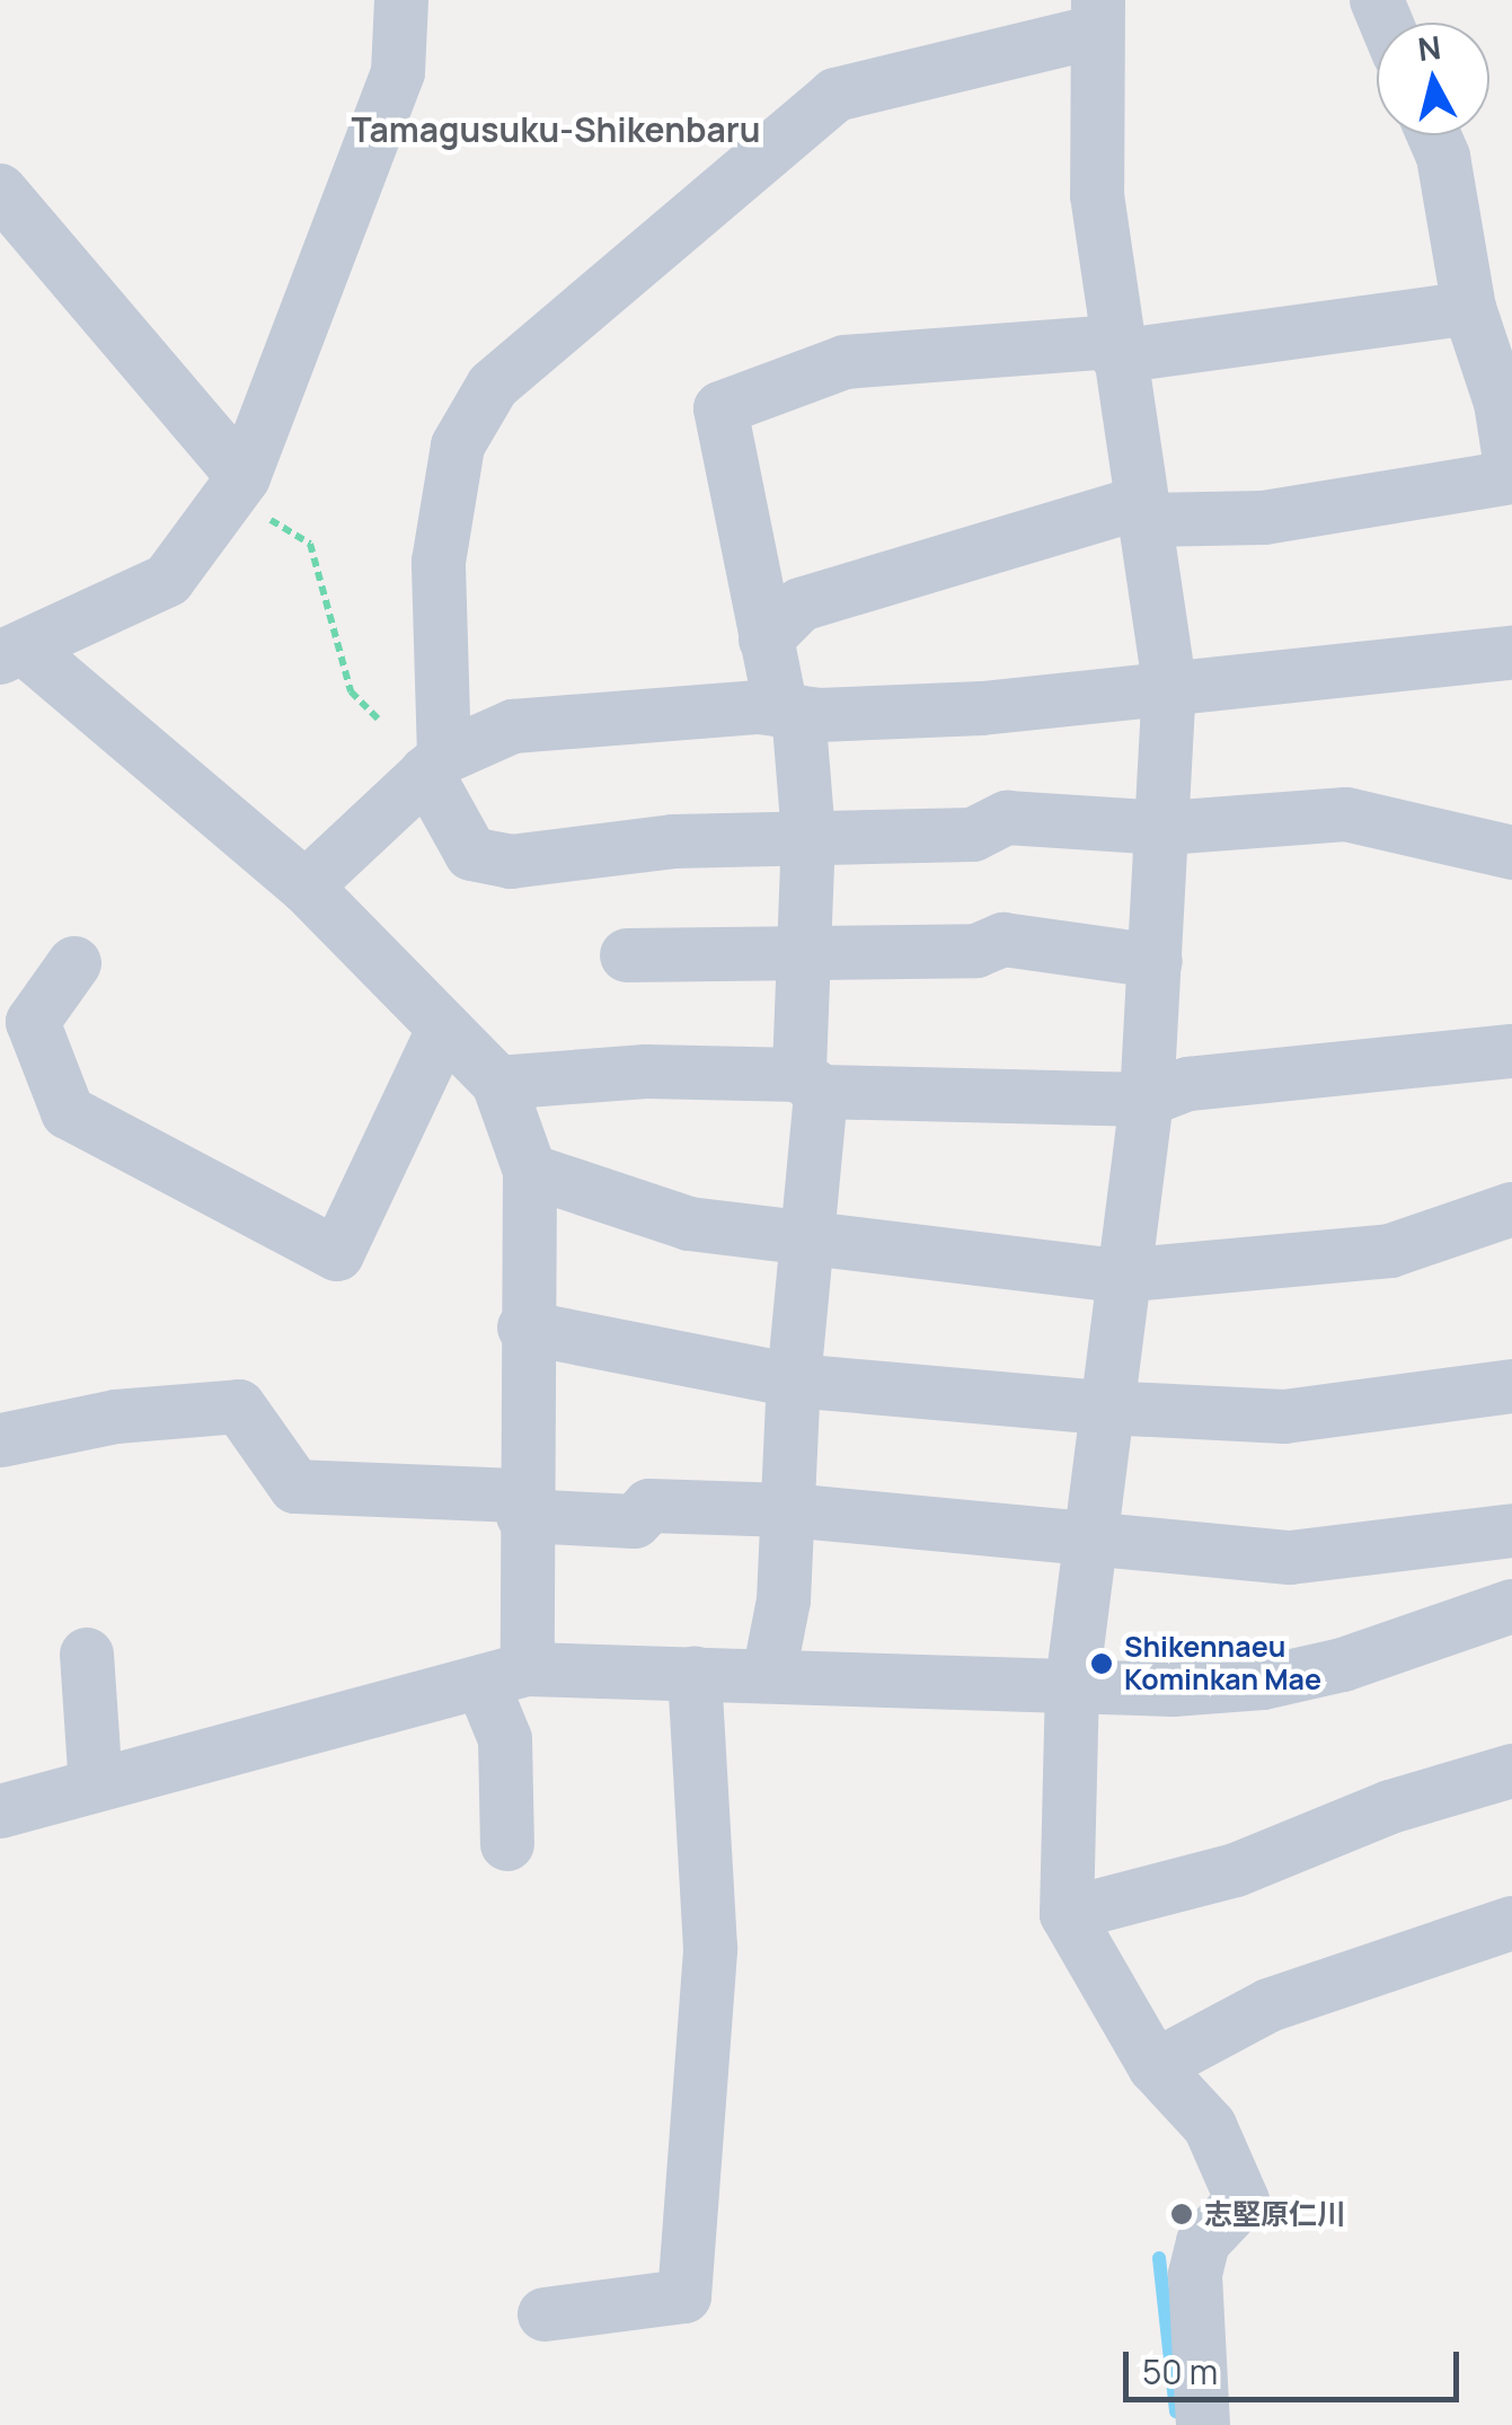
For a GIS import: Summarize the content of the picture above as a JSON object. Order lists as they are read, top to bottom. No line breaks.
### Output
{"districts":["Tamagusuku-Shikenbaru"],"places":["Shikennaeu Kominkan Mae","志堅原仁川"],"scale_bar":"50 m","north":"top"}
